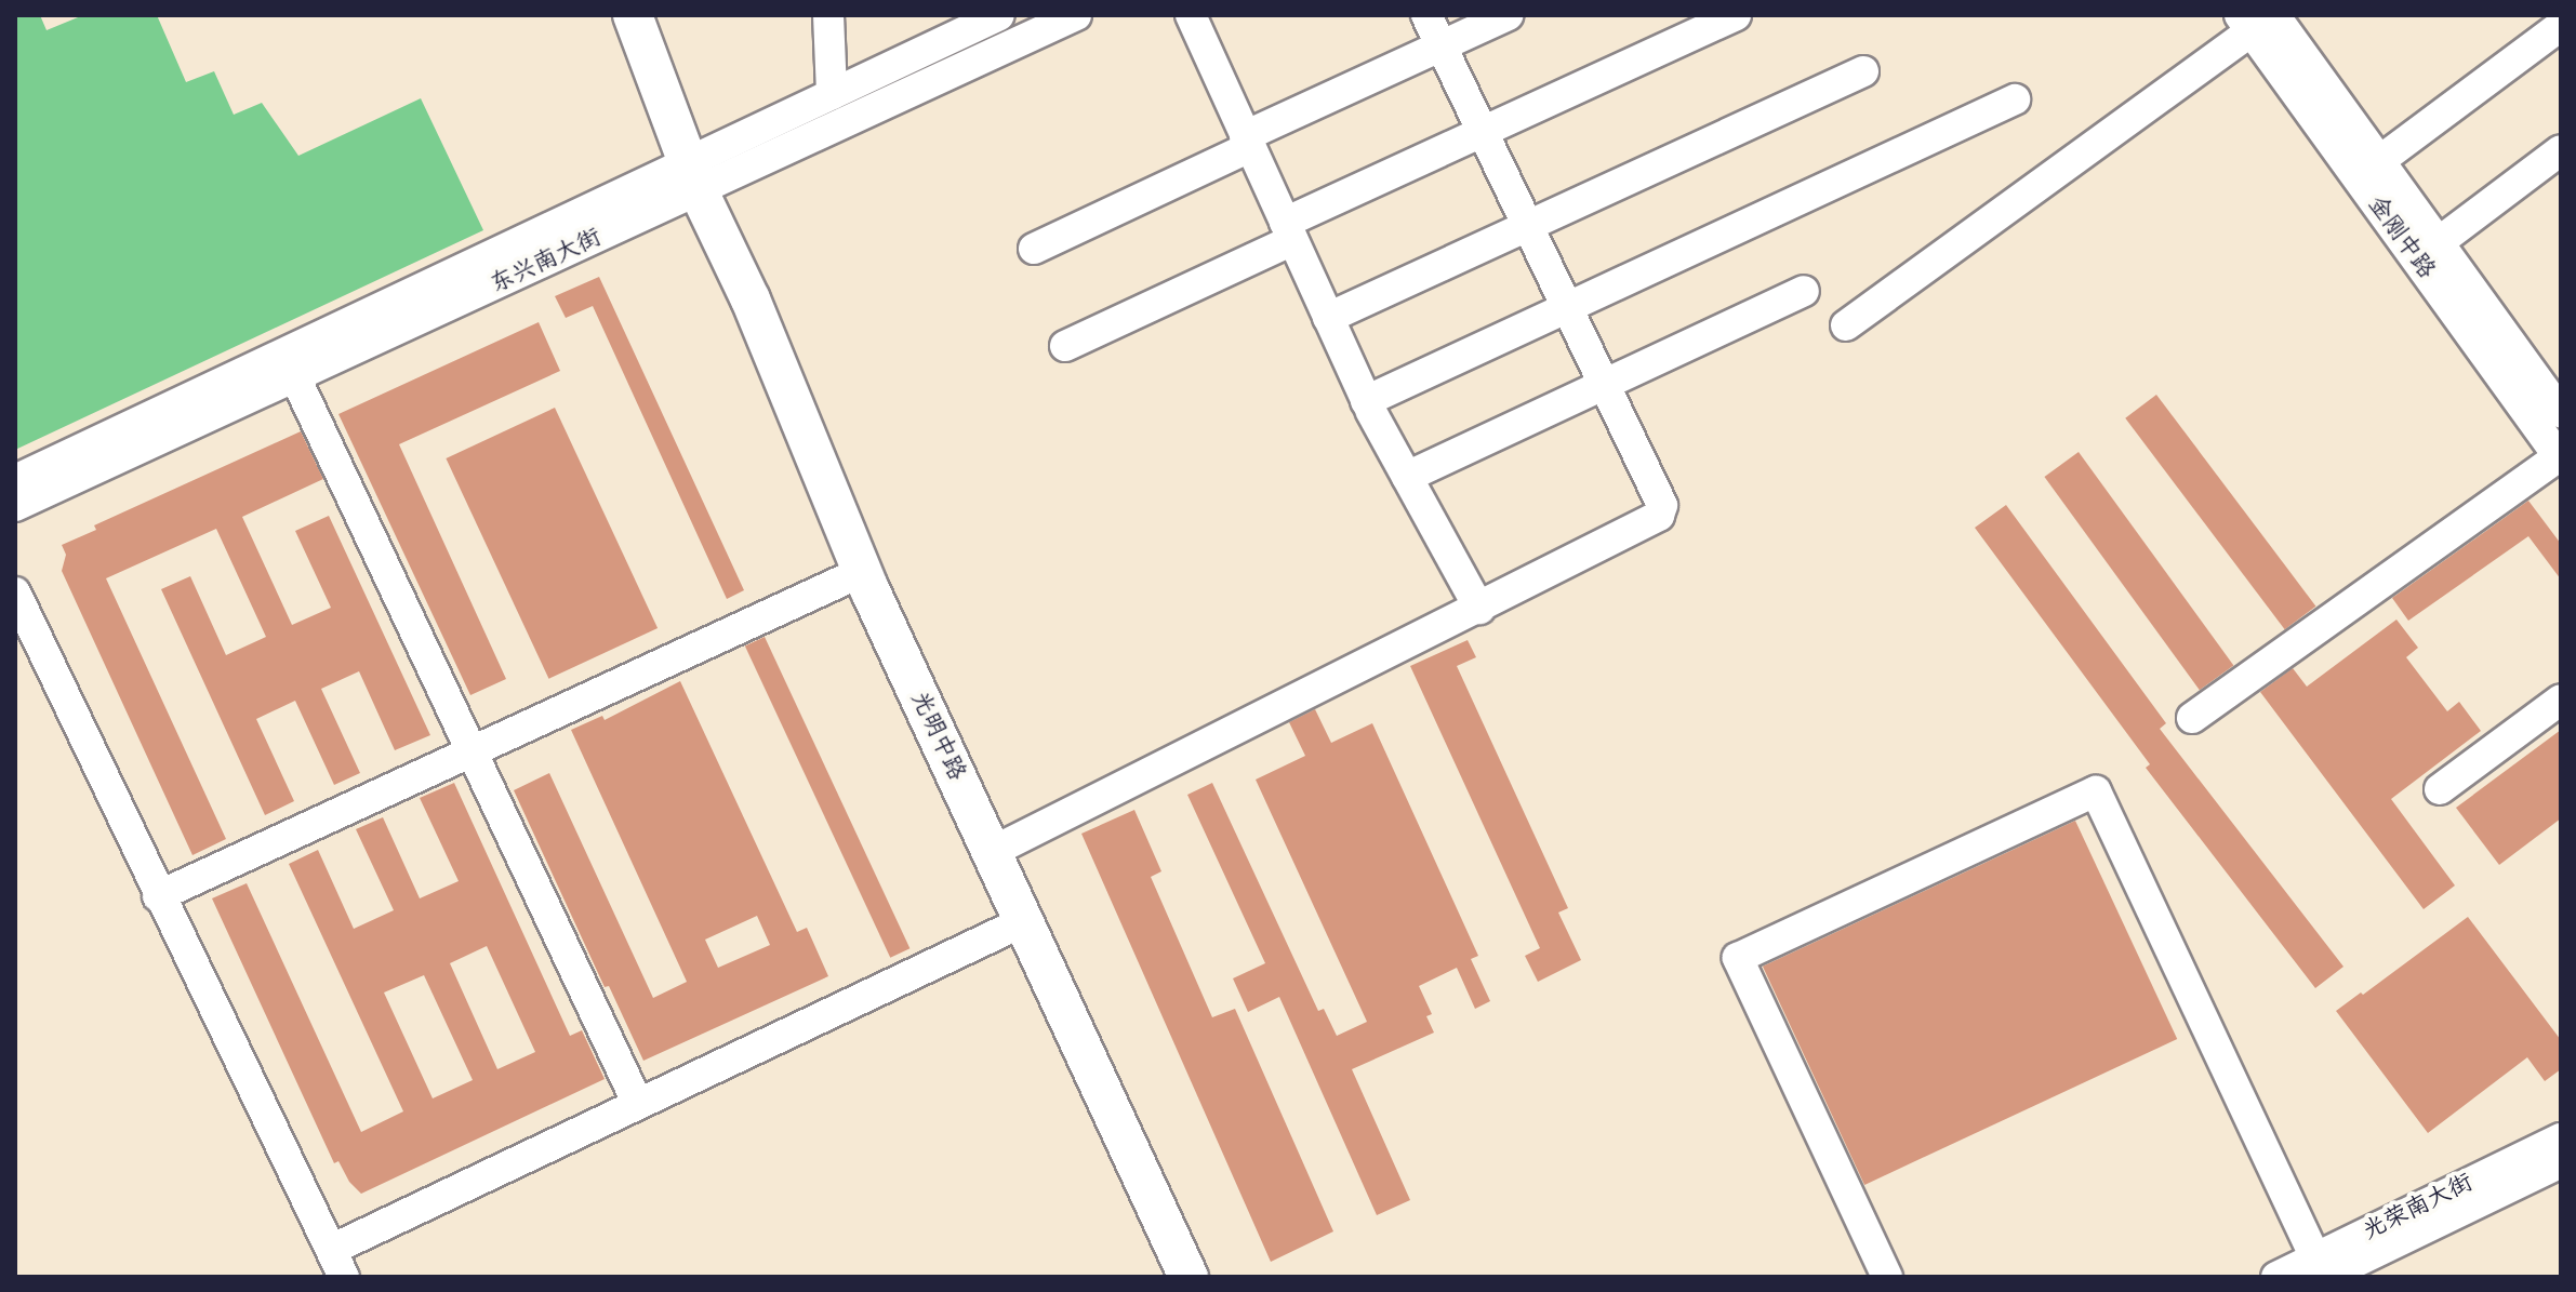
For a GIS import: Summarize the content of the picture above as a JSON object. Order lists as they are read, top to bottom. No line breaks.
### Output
{"streets":{"main road":["光明中路"],"street":["金刚中路","东兴南大街","光荣南大街"]},"crossings":[["东兴南大街","光明中路"]]}
